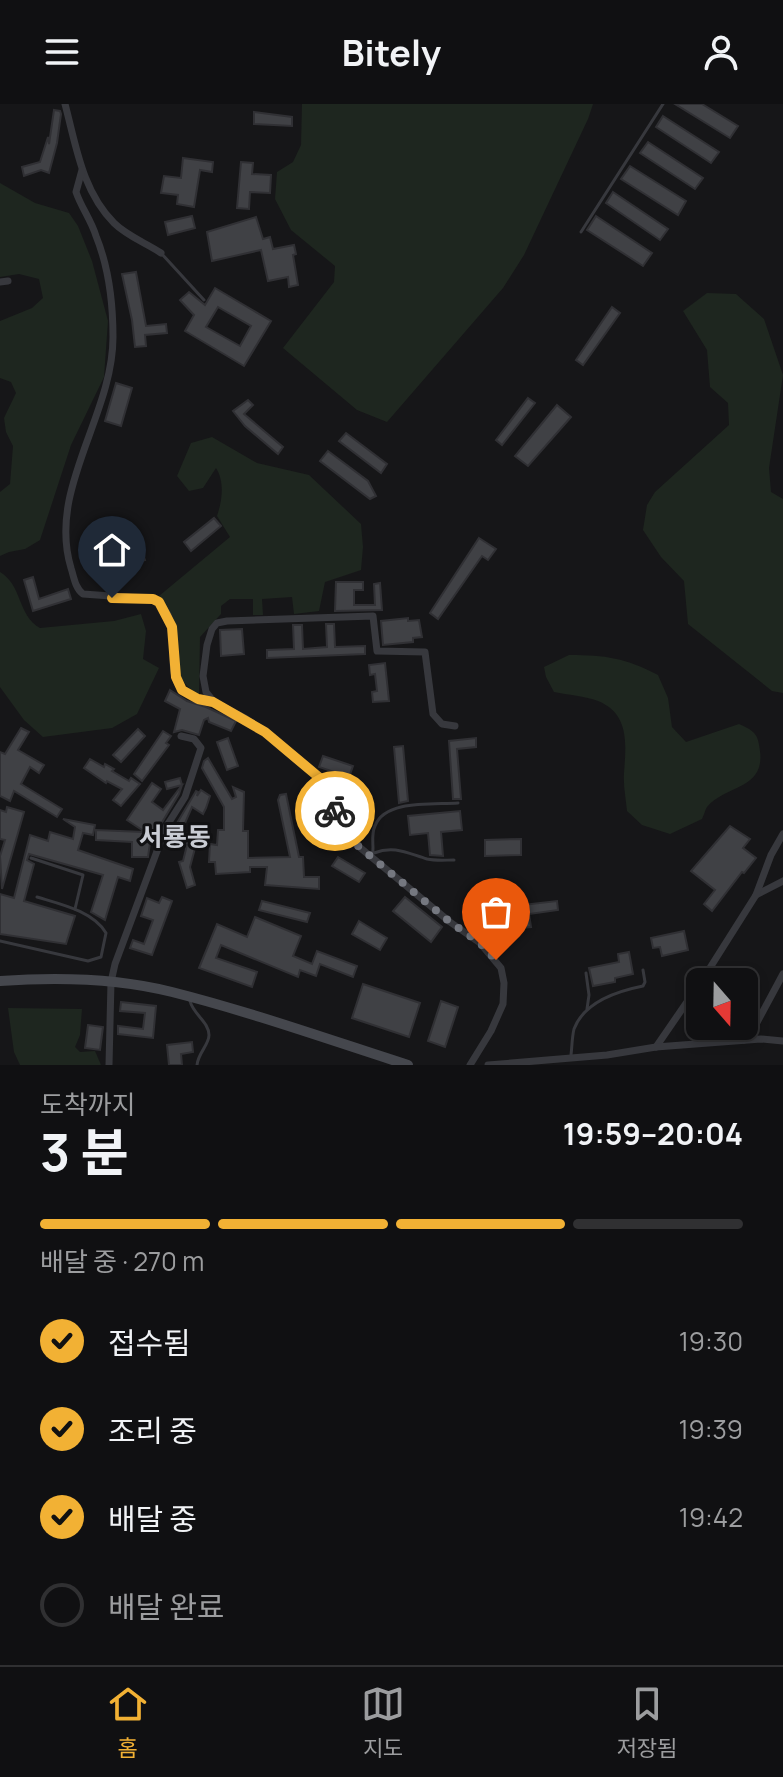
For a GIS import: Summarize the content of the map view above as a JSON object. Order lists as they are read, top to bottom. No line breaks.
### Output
{"districts":["서룡동"],"north":"bottom","page":{"header":"Bitely","heading":["3 분","도착까지","19:59–20:04"],"bar":"배달 중 · 270 m","list":[["접수됨","19:30"],["조리 중","19:39"],["배달 중","19:42"],"배달 완료"],"tabs":["홈","지도","저장됨"]}}
